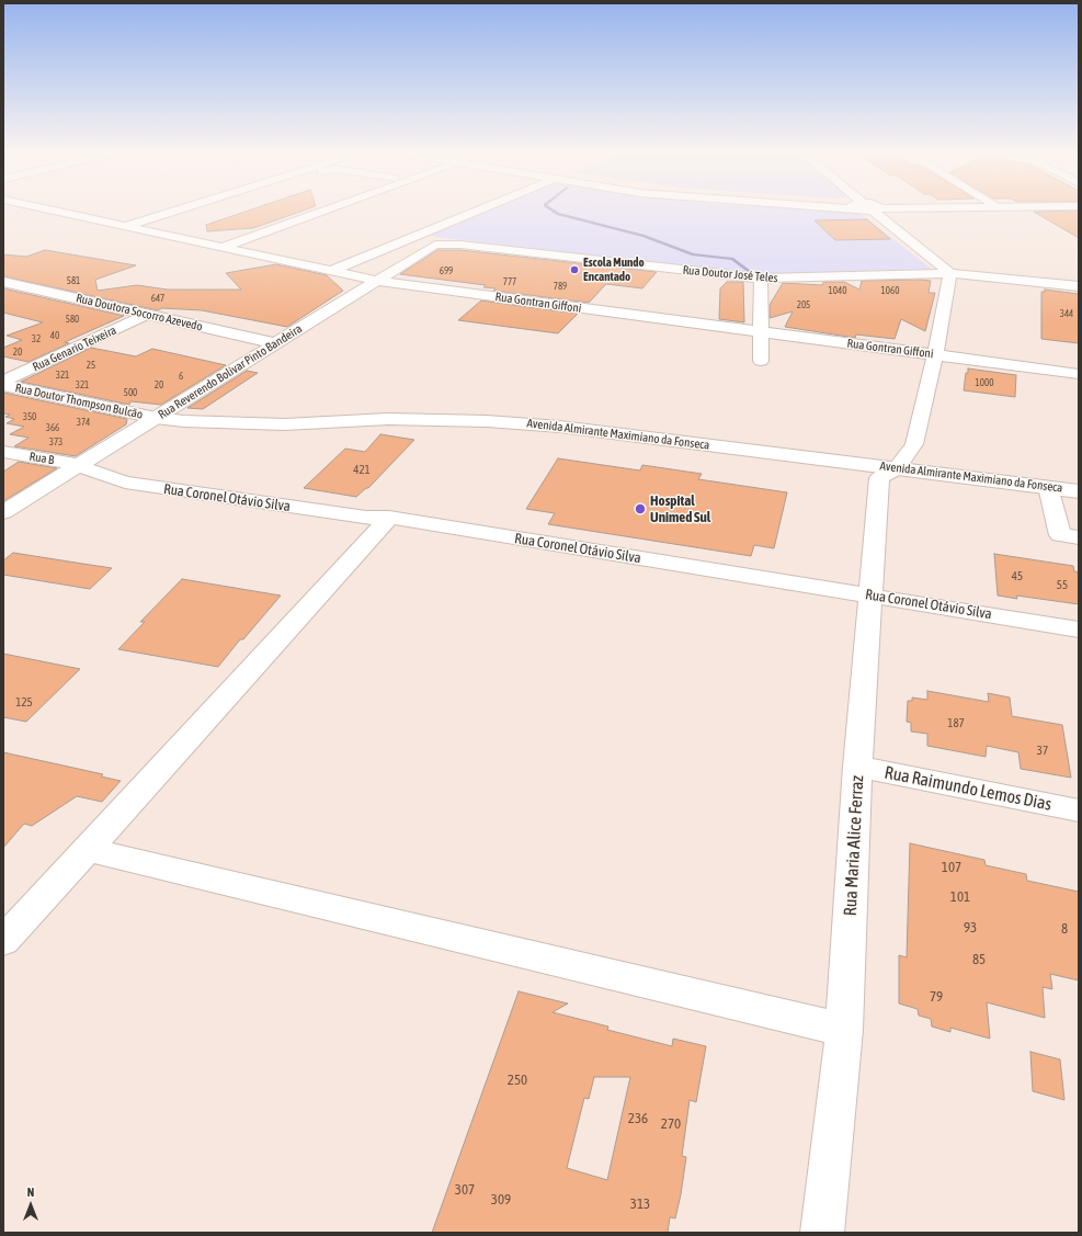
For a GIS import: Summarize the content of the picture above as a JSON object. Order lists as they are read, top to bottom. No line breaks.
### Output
{"streets":{"street":["Rua Doutor José Teles","Rua Gontran Giffoni","Rua Doutora Socorro Azevedo","Rua Genario Teixeira","Rua Reverendo Bolivar Pinto Bandeira","Rua Doutor Thompson Bulcão","Avenida Almirante Maximiano da Fonseca","Rua B","Rua Coronel Otávio Silva","Rua Raimundo Lemos Dias","Rua Maria Alice Ferraz"]},"crossings":[["Rua Doutor José Teles","Rua Reverendo Bolivar Pinto Bandeira"],["Rua Gontran Giffoni","Rua Reverendo Bolivar Pinto Bandeira"],["Rua Doutora Socorro Azevedo","Rua Genario Teixeira"],["Rua Doutora Socorro Azevedo","Rua Reverendo Bolivar Pinto Bandeira"],["Rua Genario Teixeira","Rua Doutor Thompson Bulcão"],["Rua Reverendo Bolivar Pinto Bandeira","Rua Doutor Thompson Bulcão"],["Rua Reverendo Bolivar Pinto Bandeira","Avenida Almirante Maximiano da Fonseca"],["Rua Reverendo Bolivar Pinto Bandeira","Rua B"],["Rua Reverendo Bolivar Pinto Bandeira","Rua Coronel Otávio Silva"],["Rua Doutor Thompson Bulcão","Avenida Almirante Maximiano da Fonseca"],["Avenida Almirante Maximiano da Fonseca","Rua Maria Alice Ferraz"],["Rua B","Rua Coronel Otávio Silva"],["Rua Coronel Otávio Silva","Rua Maria Alice Ferraz"],["Rua Raimundo Lemos Dias","Rua Maria Alice Ferraz"]],"places":["Escola Mundo Encantado","Hospital Unimed Sul"],"house_numbers":["699","581","777","789","1040","1060","647","205","344","580","40","32","20","25","321","6","1000","321","20","500","350","374","366","373","421","45","55","125","187","37","107","101","93","8","85","79","250","236","270","307","309","313"],"north":"top"}
